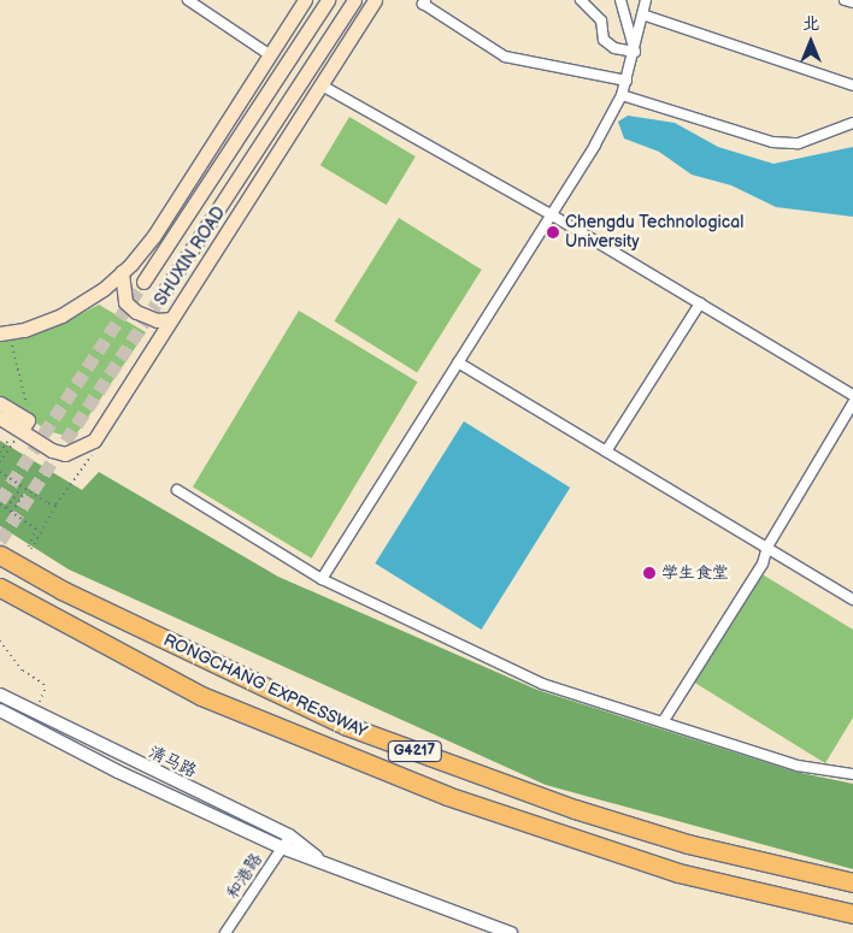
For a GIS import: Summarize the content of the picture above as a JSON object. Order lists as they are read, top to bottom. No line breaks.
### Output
{"streets":{"highway":["RONGCHANG EXPRESSWAY","G4217"],"main road":["SHUXIN ROAD"],"street":["清马路","和港路"]},"crossings":[["清马路","和港路"]],"places":["Chengdu Technological University","学生食堂"],"north":"top"}
